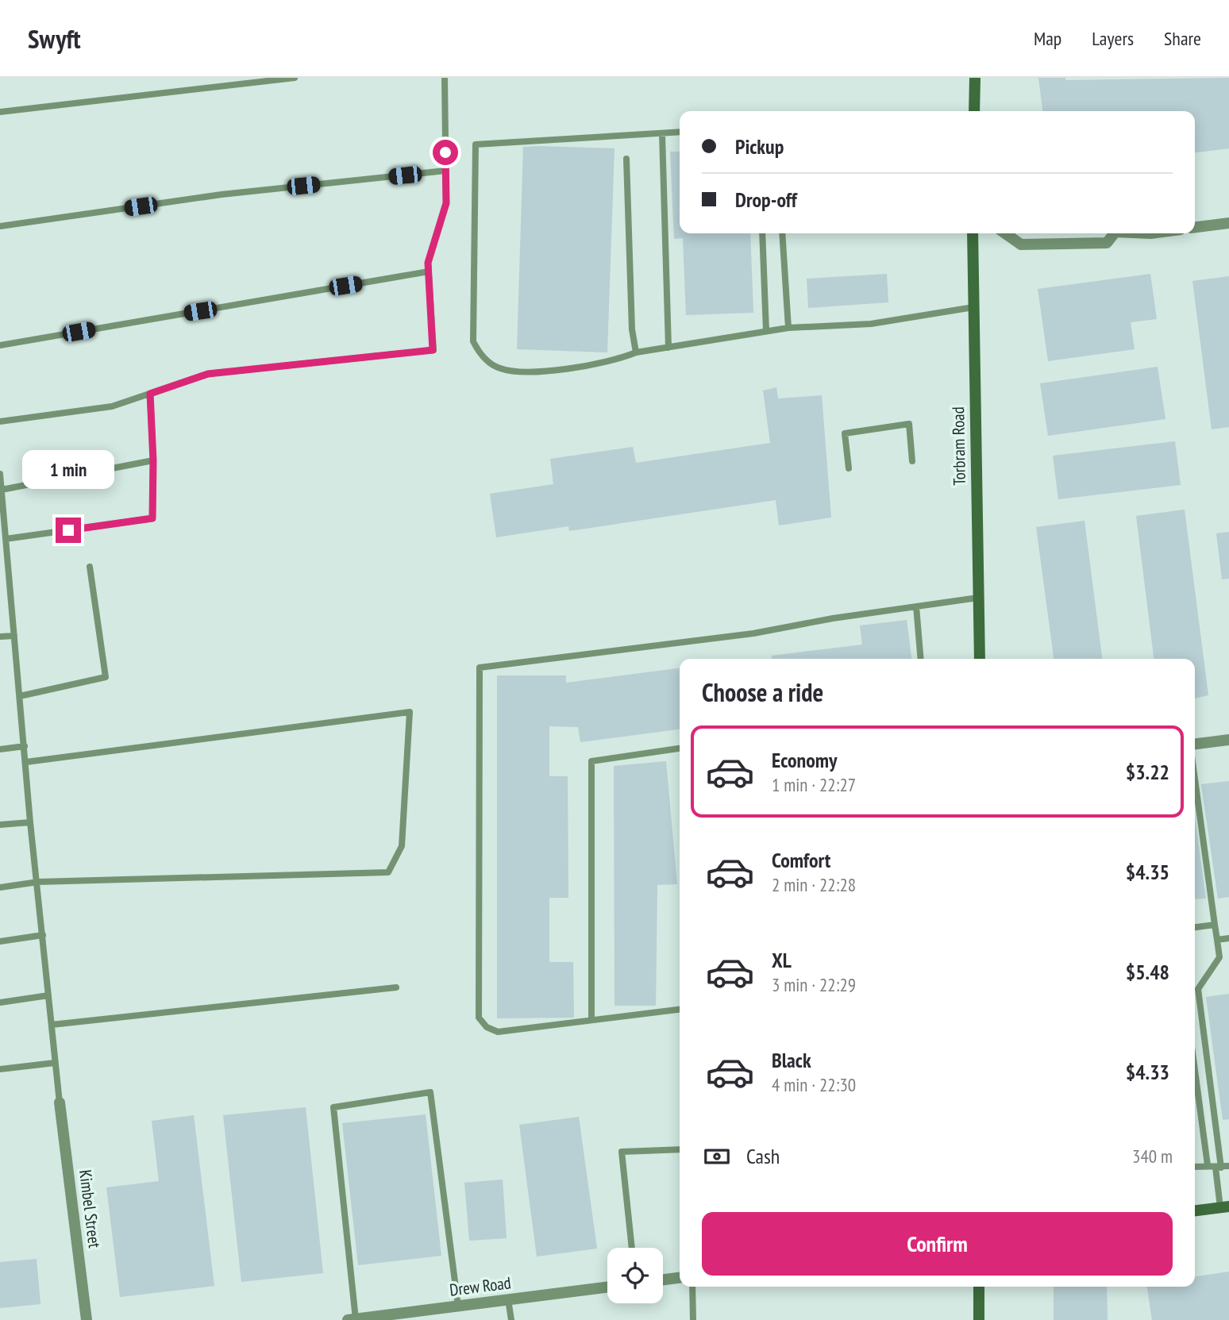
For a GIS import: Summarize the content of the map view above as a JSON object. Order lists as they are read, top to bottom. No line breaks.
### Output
{"streets":{"main road":["Torbram Road"],"street":["Kimbel Street","Drew Road"]},"page":{"header":"Swyft","nav":["Map","Layers","Share"],"banner":["Pickup","Drop-off"],"bubble":"1 min","heading":"Choose a ride","list":[{"name":"Economy","note":"1 min · 22:27","value":"$3.22"},{"name":"Comfort","note":"2 min · 22:28","value":"$4.35"},{"name":"XL","note":"3 min · 22:29","value":"$5.48"},{"name":"Black","note":"4 min · 22:30","value":"$4.33"}],"pay":["Cash","340 m"],"buttons":"Confirm"}}
